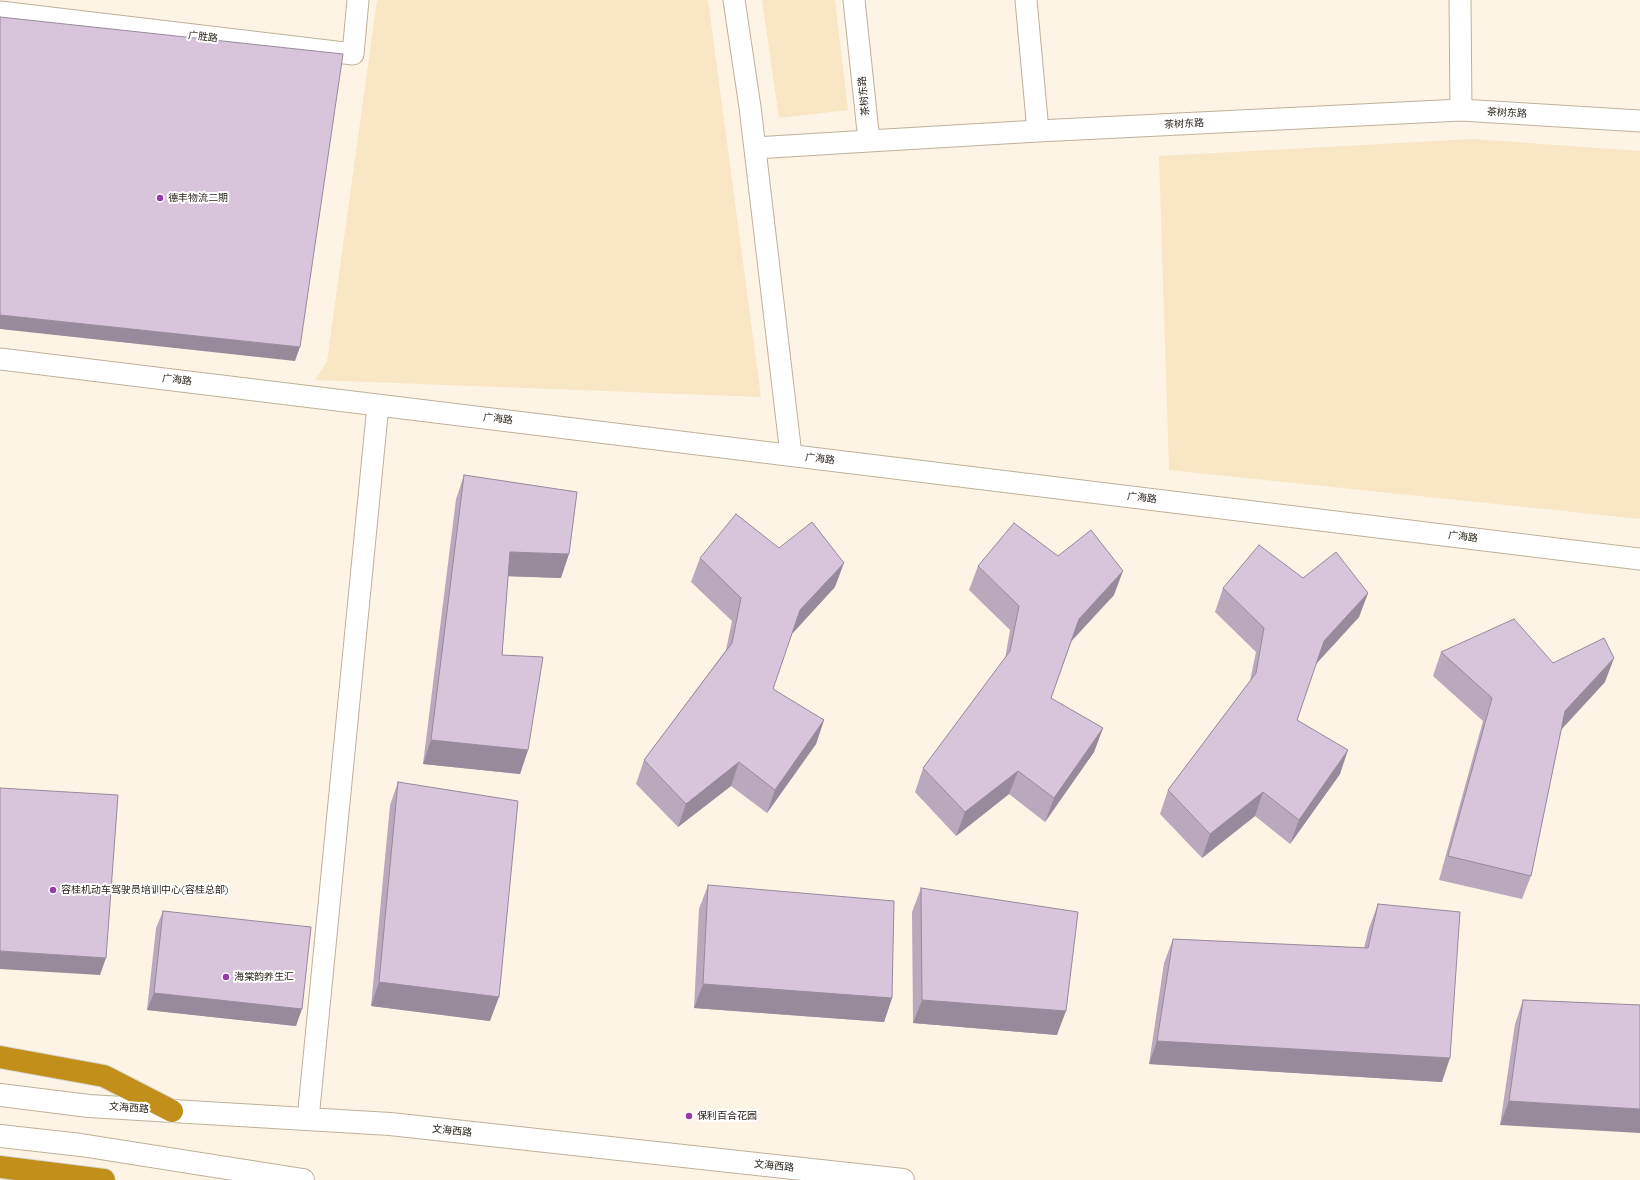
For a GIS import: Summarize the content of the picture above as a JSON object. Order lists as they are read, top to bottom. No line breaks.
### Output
{"streets":{"main road":["文海西路"],"street":["广胜路","茶树东路","广海路"]},"places":["德丰物流二期","容桂机动车驾驶员培训中心(容桂总部)","海棠韵养生汇","保利百合花园"]}
